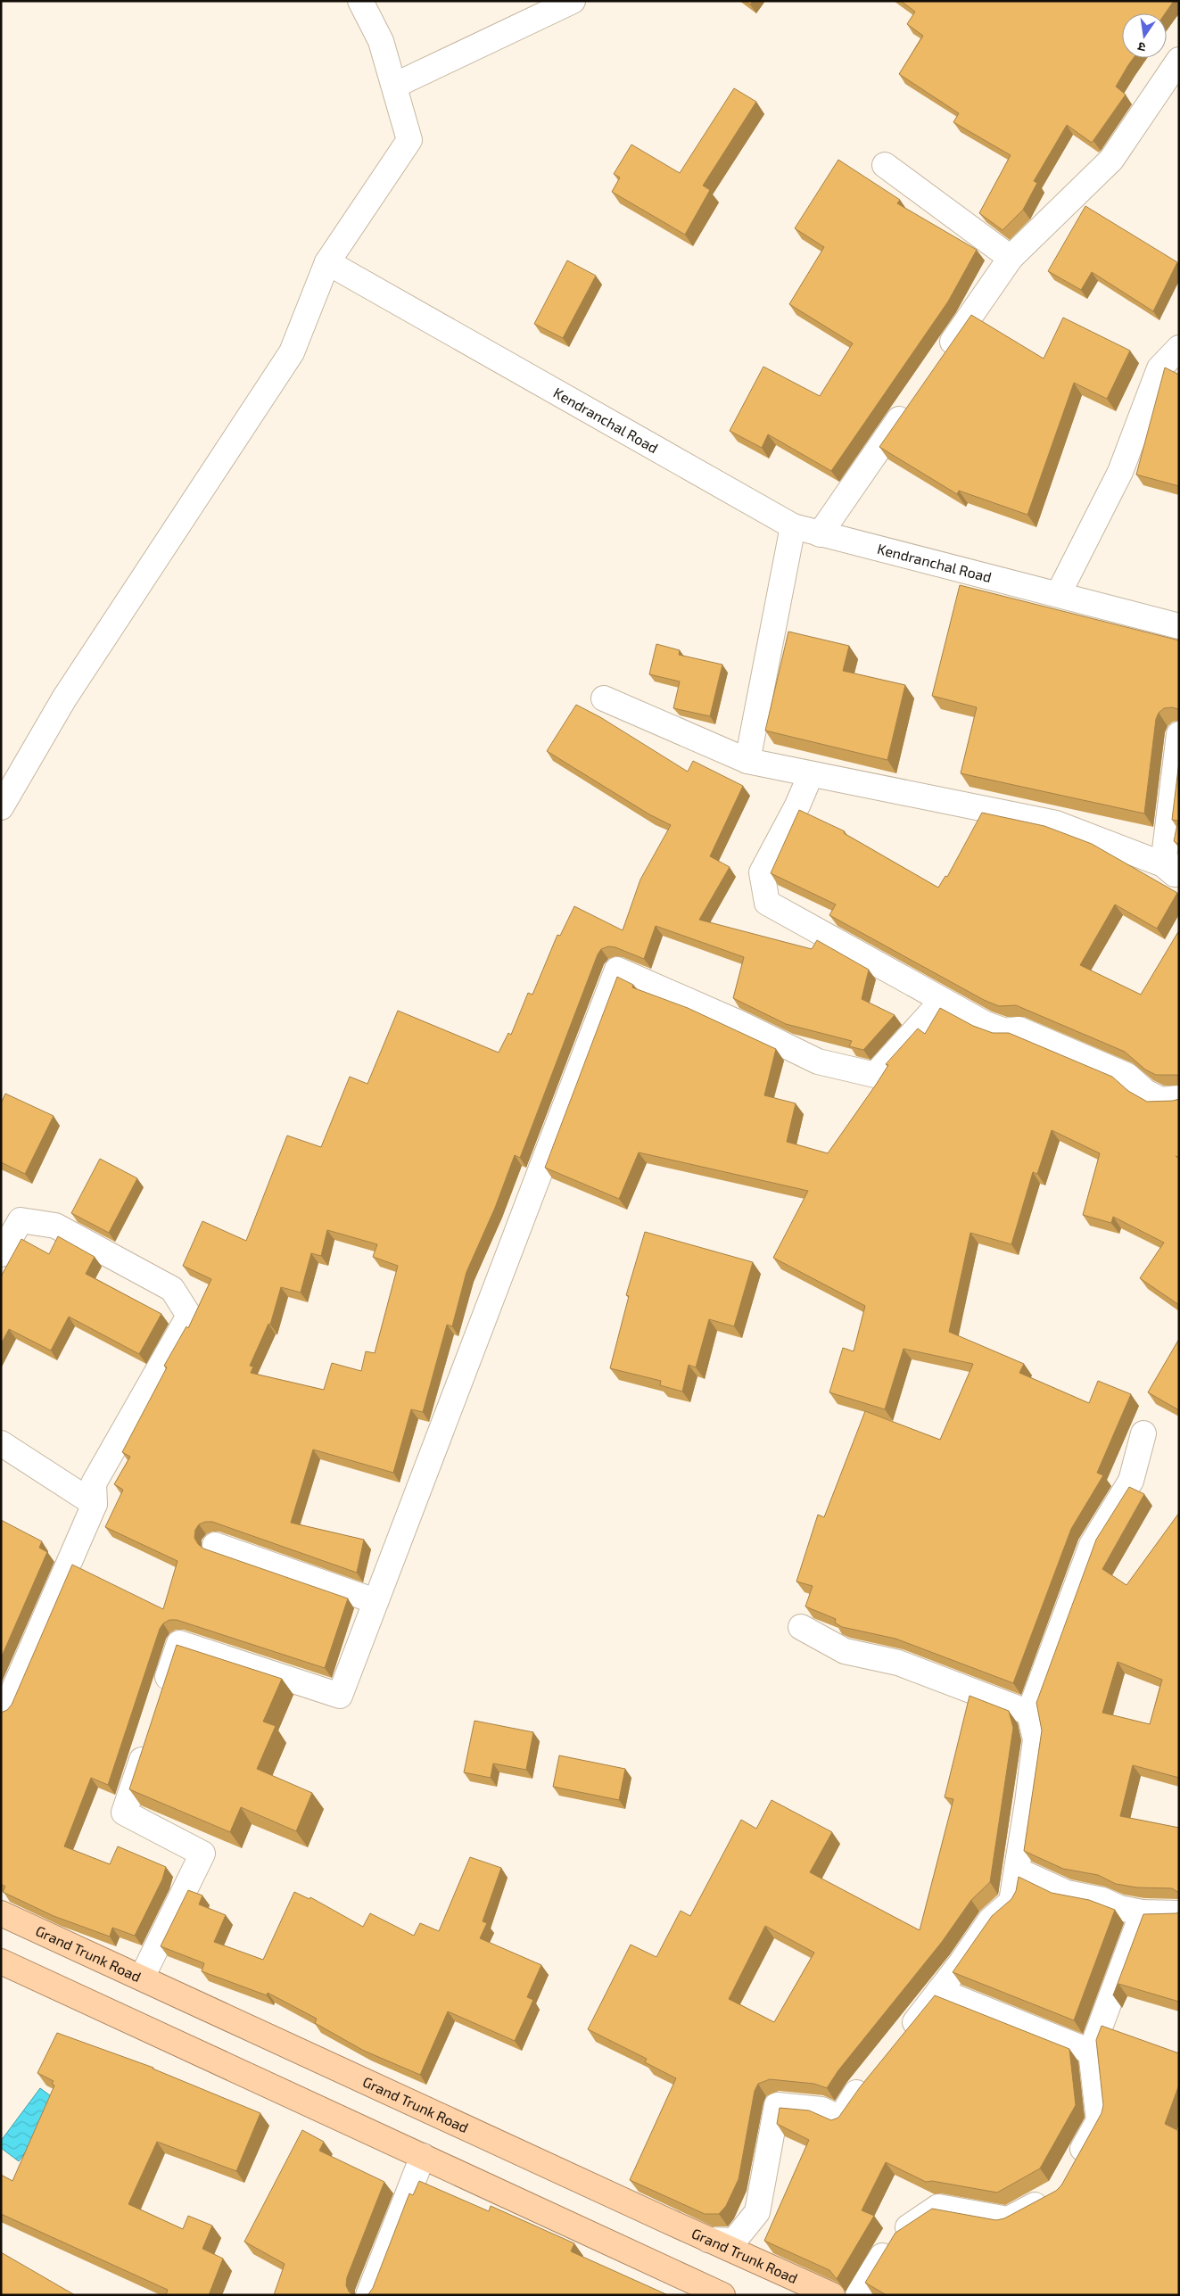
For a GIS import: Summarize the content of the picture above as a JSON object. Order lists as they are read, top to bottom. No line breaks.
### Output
{"streets":{"highway":["Grand Trunk Road"],"street":["Kendranchal Road"]},"north":"bottom"}
